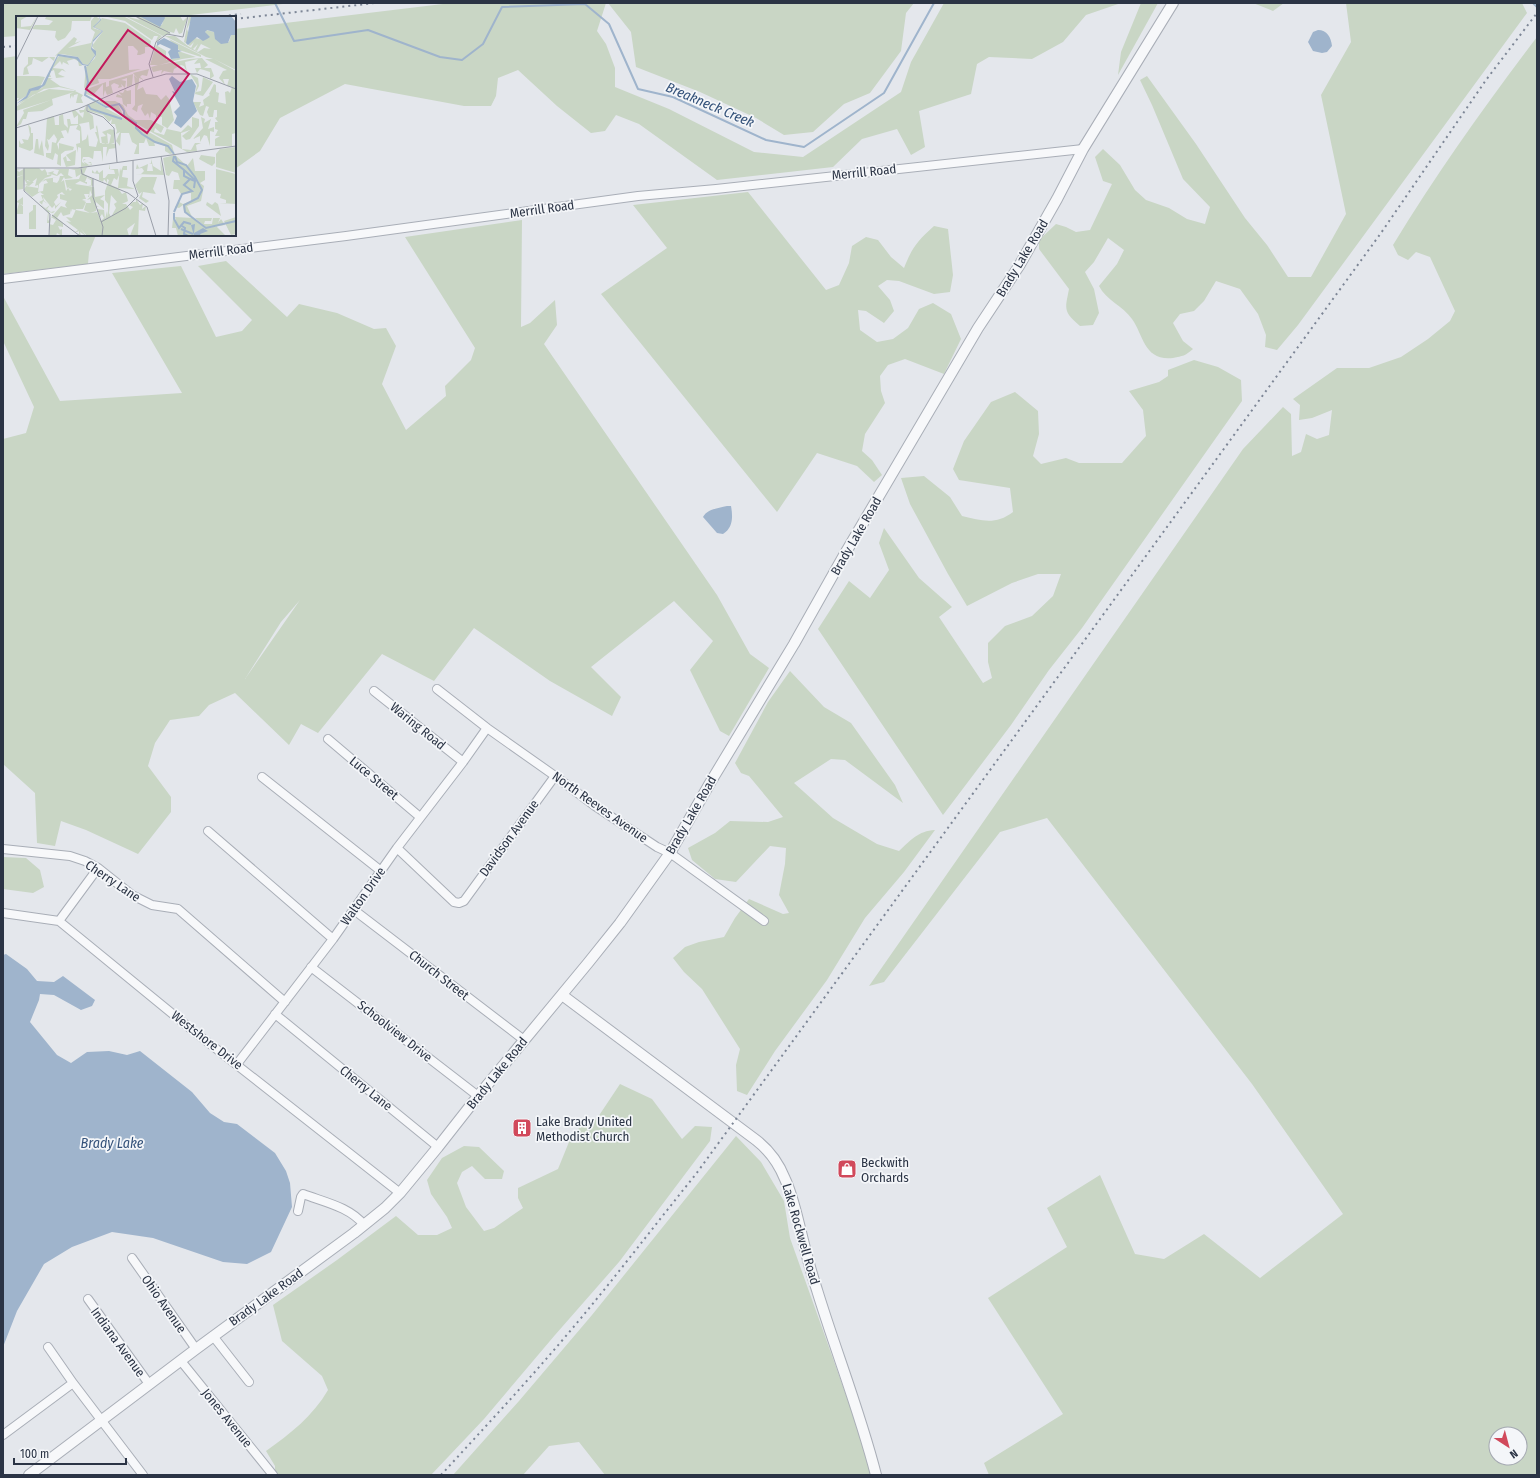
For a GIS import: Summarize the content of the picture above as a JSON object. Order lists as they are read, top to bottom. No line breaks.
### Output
{"streets":{"street":["Merrill Road","Brady Lake Road","Waring Road","Luce Street","North Reeves Avenue","Davidson Avenue","Cherry Lane","Walton Drive","Church Street","Schoolview Drive","Westshore Drive","Lake Rockwell Road","Ohio Avenue","Indiana Avenue","Jones Avenue"]},"crossings":[["Merrill Road","Brady Lake Road"],["Brady Lake Road","North Reeves Avenue"],["Brady Lake Road","Cherry Lane"],["Brady Lake Road","Church Street"],["Brady Lake Road","Schoolview Drive"],["Brady Lake Road","Westshore Drive"],["Brady Lake Road","Lake Rockwell Road"],["Brady Lake Road","Ohio Avenue"],["Brady Lake Road","Indiana Avenue"],["Brady Lake Road","Jones Avenue"],["Waring Road","Walton Drive"],["Luce Street","Walton Drive"],["North Reeves Avenue","Davidson Avenue"],["North Reeves Avenue","Walton Drive"],["Davidson Avenue","Walton Drive"],["Cherry Lane","Walton Drive"],["Walton Drive","Church Street"],["Walton Drive","Schoolview Drive"],["Walton Drive","Westshore Drive"]],"water":["Breakneck Creek","Brady Lake"],"places":{"building":["Lake Brady United Methodist Church"],"shop":["Beckwith Orchards"]},"scale_bar":"100 m","north":"bottom right"}
